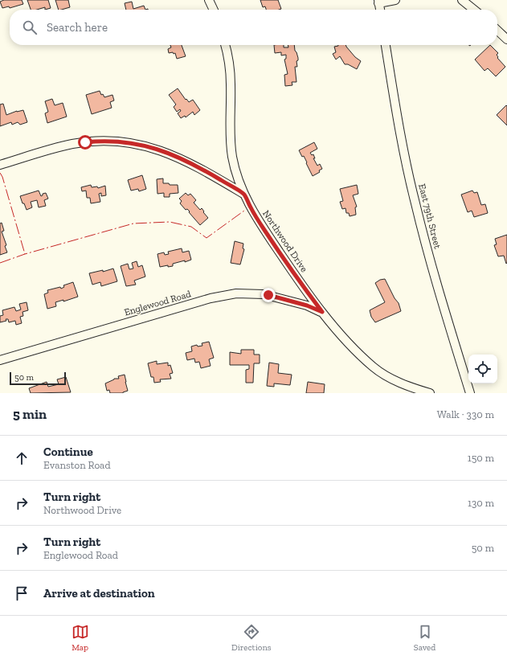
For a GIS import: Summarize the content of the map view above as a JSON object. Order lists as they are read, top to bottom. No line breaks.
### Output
{"streets":{"street":["East 79th Street","Northwood Drive","Englewood Road"]},"crossings":[["Northwood Drive","Englewood Road"]],"scale_bar":"50 m","page":{"search":"Search here","scale":"50 m","heading":["5 min","Walk · 330 m"],"list":[["Continue","Evanston Road","150 m"],["Turn right","Northwood Drive","130 m"],["Turn right","Englewood Road","50 m"],"Arrive at destination"],"nav":["Map","Directions","Saved"]}}
